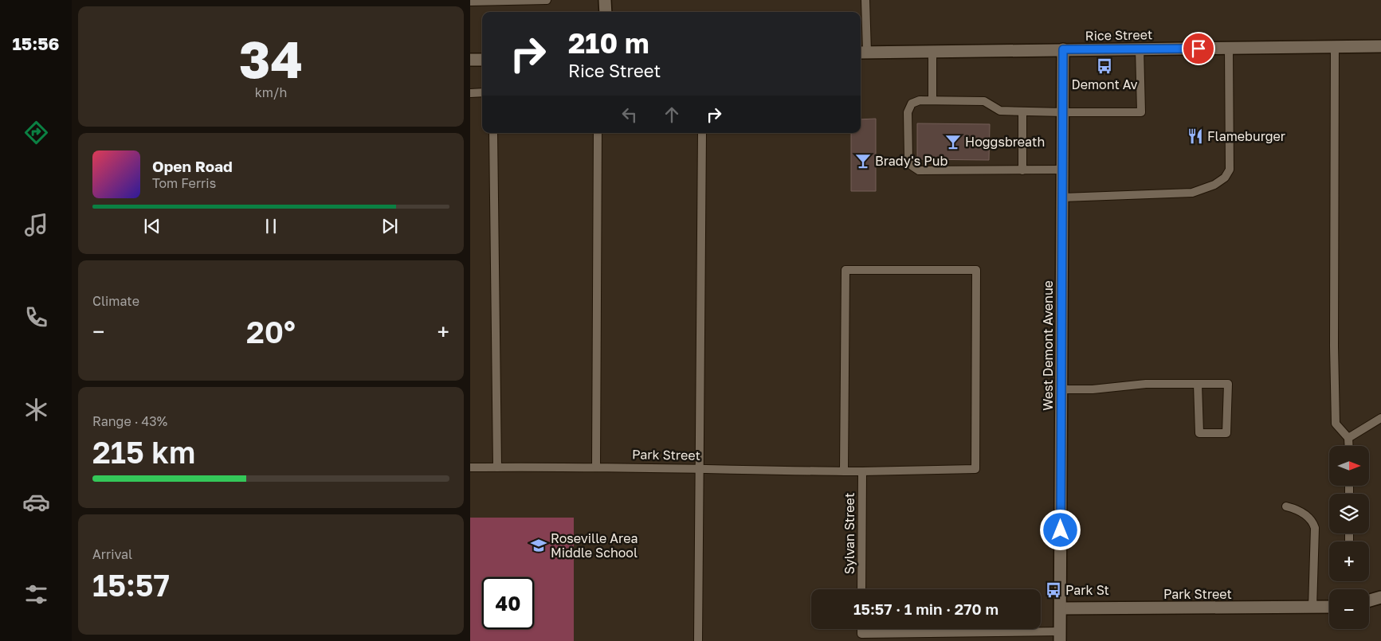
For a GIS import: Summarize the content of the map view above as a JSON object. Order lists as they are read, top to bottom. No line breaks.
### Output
{"streets":{"street":["Rice Street","West Demont Avenue","Park Street"],"lane":["Sylvan Street"]},"crossings":[["Rice Street","West Demont Avenue"],["West Demont Avenue","Park Street"],["Park Street","Sylvan Street"]],"places":{"bus stop":["Demont Av","Park St"],"restaurant":["Flameburger"],"bar":["Hoggsbreath","Brady's Pub"],"school or university":["Roseville Area Middle School"]},"north":"right","page":{"tabs":"15:56","tile":[["34","km/h"],"Climate",["Range · 43%","215 km"],["Arrival","15:57"]],"turn":["210 m","Rice Street"],"song":["Open Road","Tom Ferris"],"heat":["−","20°","+"],"map_buttons":["+","−"],"limit":"40","trip":"15:57 · 1 min · 270 m"}}
